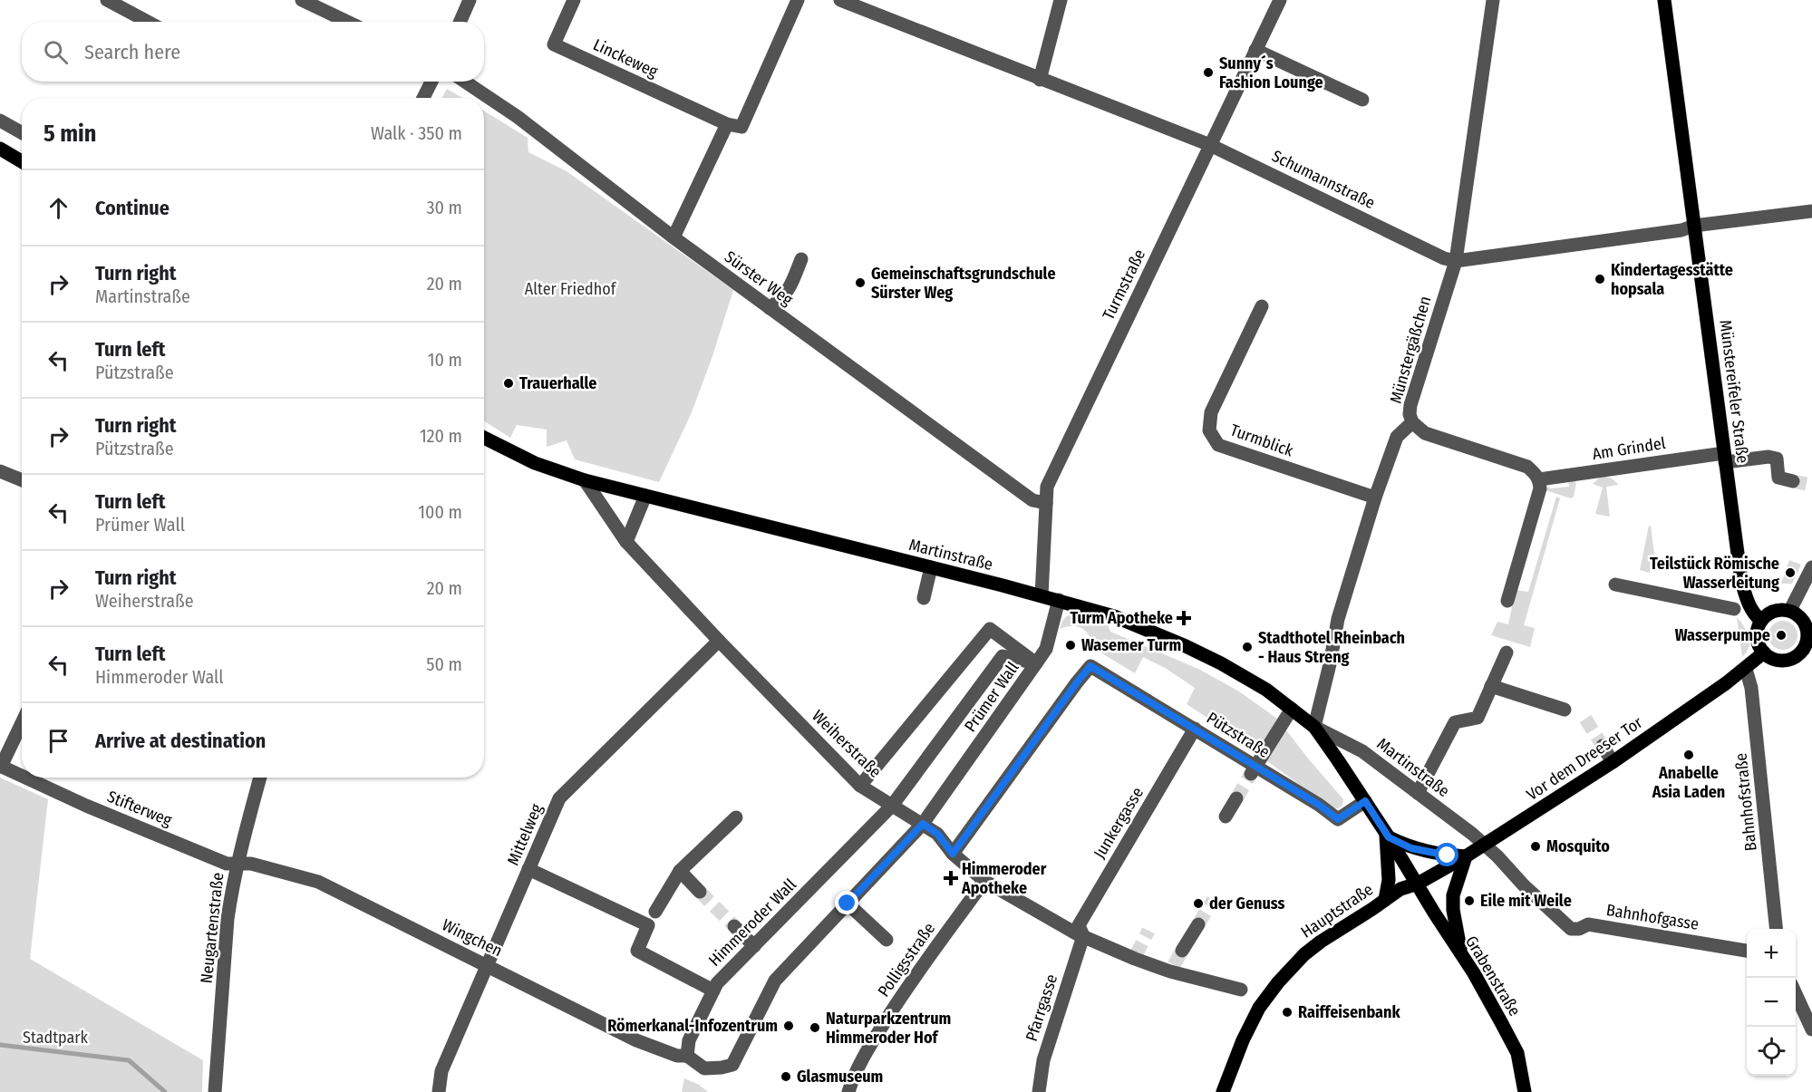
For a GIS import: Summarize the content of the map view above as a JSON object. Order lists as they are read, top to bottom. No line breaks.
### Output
{"streets":{"main road":["Münstereifeler Straße","Martinstraße","Vor dem Dreeser Tor","Hauptstraße","Grabenstraße"],"street":["Linckeweg","Schumannstraße","Sürster Weg","Turmstraße","Münstergäßchen","Turmblick","Am Grindel","Prümer Wall","Pützstraße","Weiherstraße","Bahnhofstraße","Stifterweg","Junkergasse","Mittelweg","Bahnhofgasse","Himmeroder Wall","Neugartenstraße","Wingchen","Polligsstraße","Pfarrgasse"]},"crossings":[["Schumannstraße","Turmstraße"],["Schumannstraße","Münstergäßchen"],["Schumannstraße","Münstereifeler Straße"],["Sürster Weg","Turmstraße"],["Turmstraße","Martinstraße"],["Münstergäßchen","Turmblick"],["Münstergäßchen","Martinstraße"],["Münstereifeler Straße","Am Grindel"],["Münstereifeler Straße","Vor dem Dreeser Tor"],["Martinstraße","Pützstraße"],["Martinstraße","Weiherstraße"],["Martinstraße","Vor dem Dreeser Tor"],["Martinstraße","Hauptstraße"],["Martinstraße","Bahnhofgasse"],["Martinstraße","Grabenstraße"],["Prümer Wall","Weiherstraße"],["Prümer Wall","Himmeroder Wall"],["Pützstraße","Weiherstraße"],["Pützstraße","Junkergasse"],["Weiherstraße","Junkergasse"],["Weiherstraße","Mittelweg"],["Weiherstraße","Himmeroder Wall"],["Weiherstraße","Polligsstraße"],["Weiherstraße","Pfarrgasse"],["Vor dem Dreeser Tor","Bahnhofstraße"],["Vor dem Dreeser Tor","Hauptstraße"],["Vor dem Dreeser Tor","Bahnhofgasse"],["Vor dem Dreeser Tor","Grabenstraße"],["Stifterweg","Neugartenstraße"],["Stifterweg","Wingchen"],["Junkergasse","Pfarrgasse"],["Mittelweg","Wingchen"],["Hauptstraße","Grabenstraße"],["Himmeroder Wall","Wingchen"],["Neugartenstraße","Wingchen"]],"parks":["Alter Friedhof","Stadtpark"],"places":{"other":["Sunny´s Fashion Lounge","Kindertagesstätte hopsala","Gemeinschaftsgrundschule Sürster Weg","Trauerhalle","Teilstück Römische Wasserleitung","Wasserpumpe","Wasemer Turm","Stadthotel Rheinbach - Haus Streng","Anabelle Asia Laden","Mosquito","Eile mit Weile","der Genuss","Raiffeisenbank","Römerkanal-Infozentrum","Naturparkzentrum Himmeroder Hof","Glasmuseum"],"health":["Turm Apotheke","Himmeroder Apotheke"]},"page":{"search":"Search here","heading":["5 min","Walk · 350 m"],"list":[["Continue","30 m"],["Turn right","Martinstraße","20 m"],["Turn left","Pützstraße","10 m"],["Turn right","Pützstraße","120 m"],["Turn left","Prümer Wall","100 m"],["Turn right","Weiherstraße","20 m"],["Turn left","Himmeroder Wall","50 m"],"Arrive at destination"],"map_buttons":["+","−"]}}
